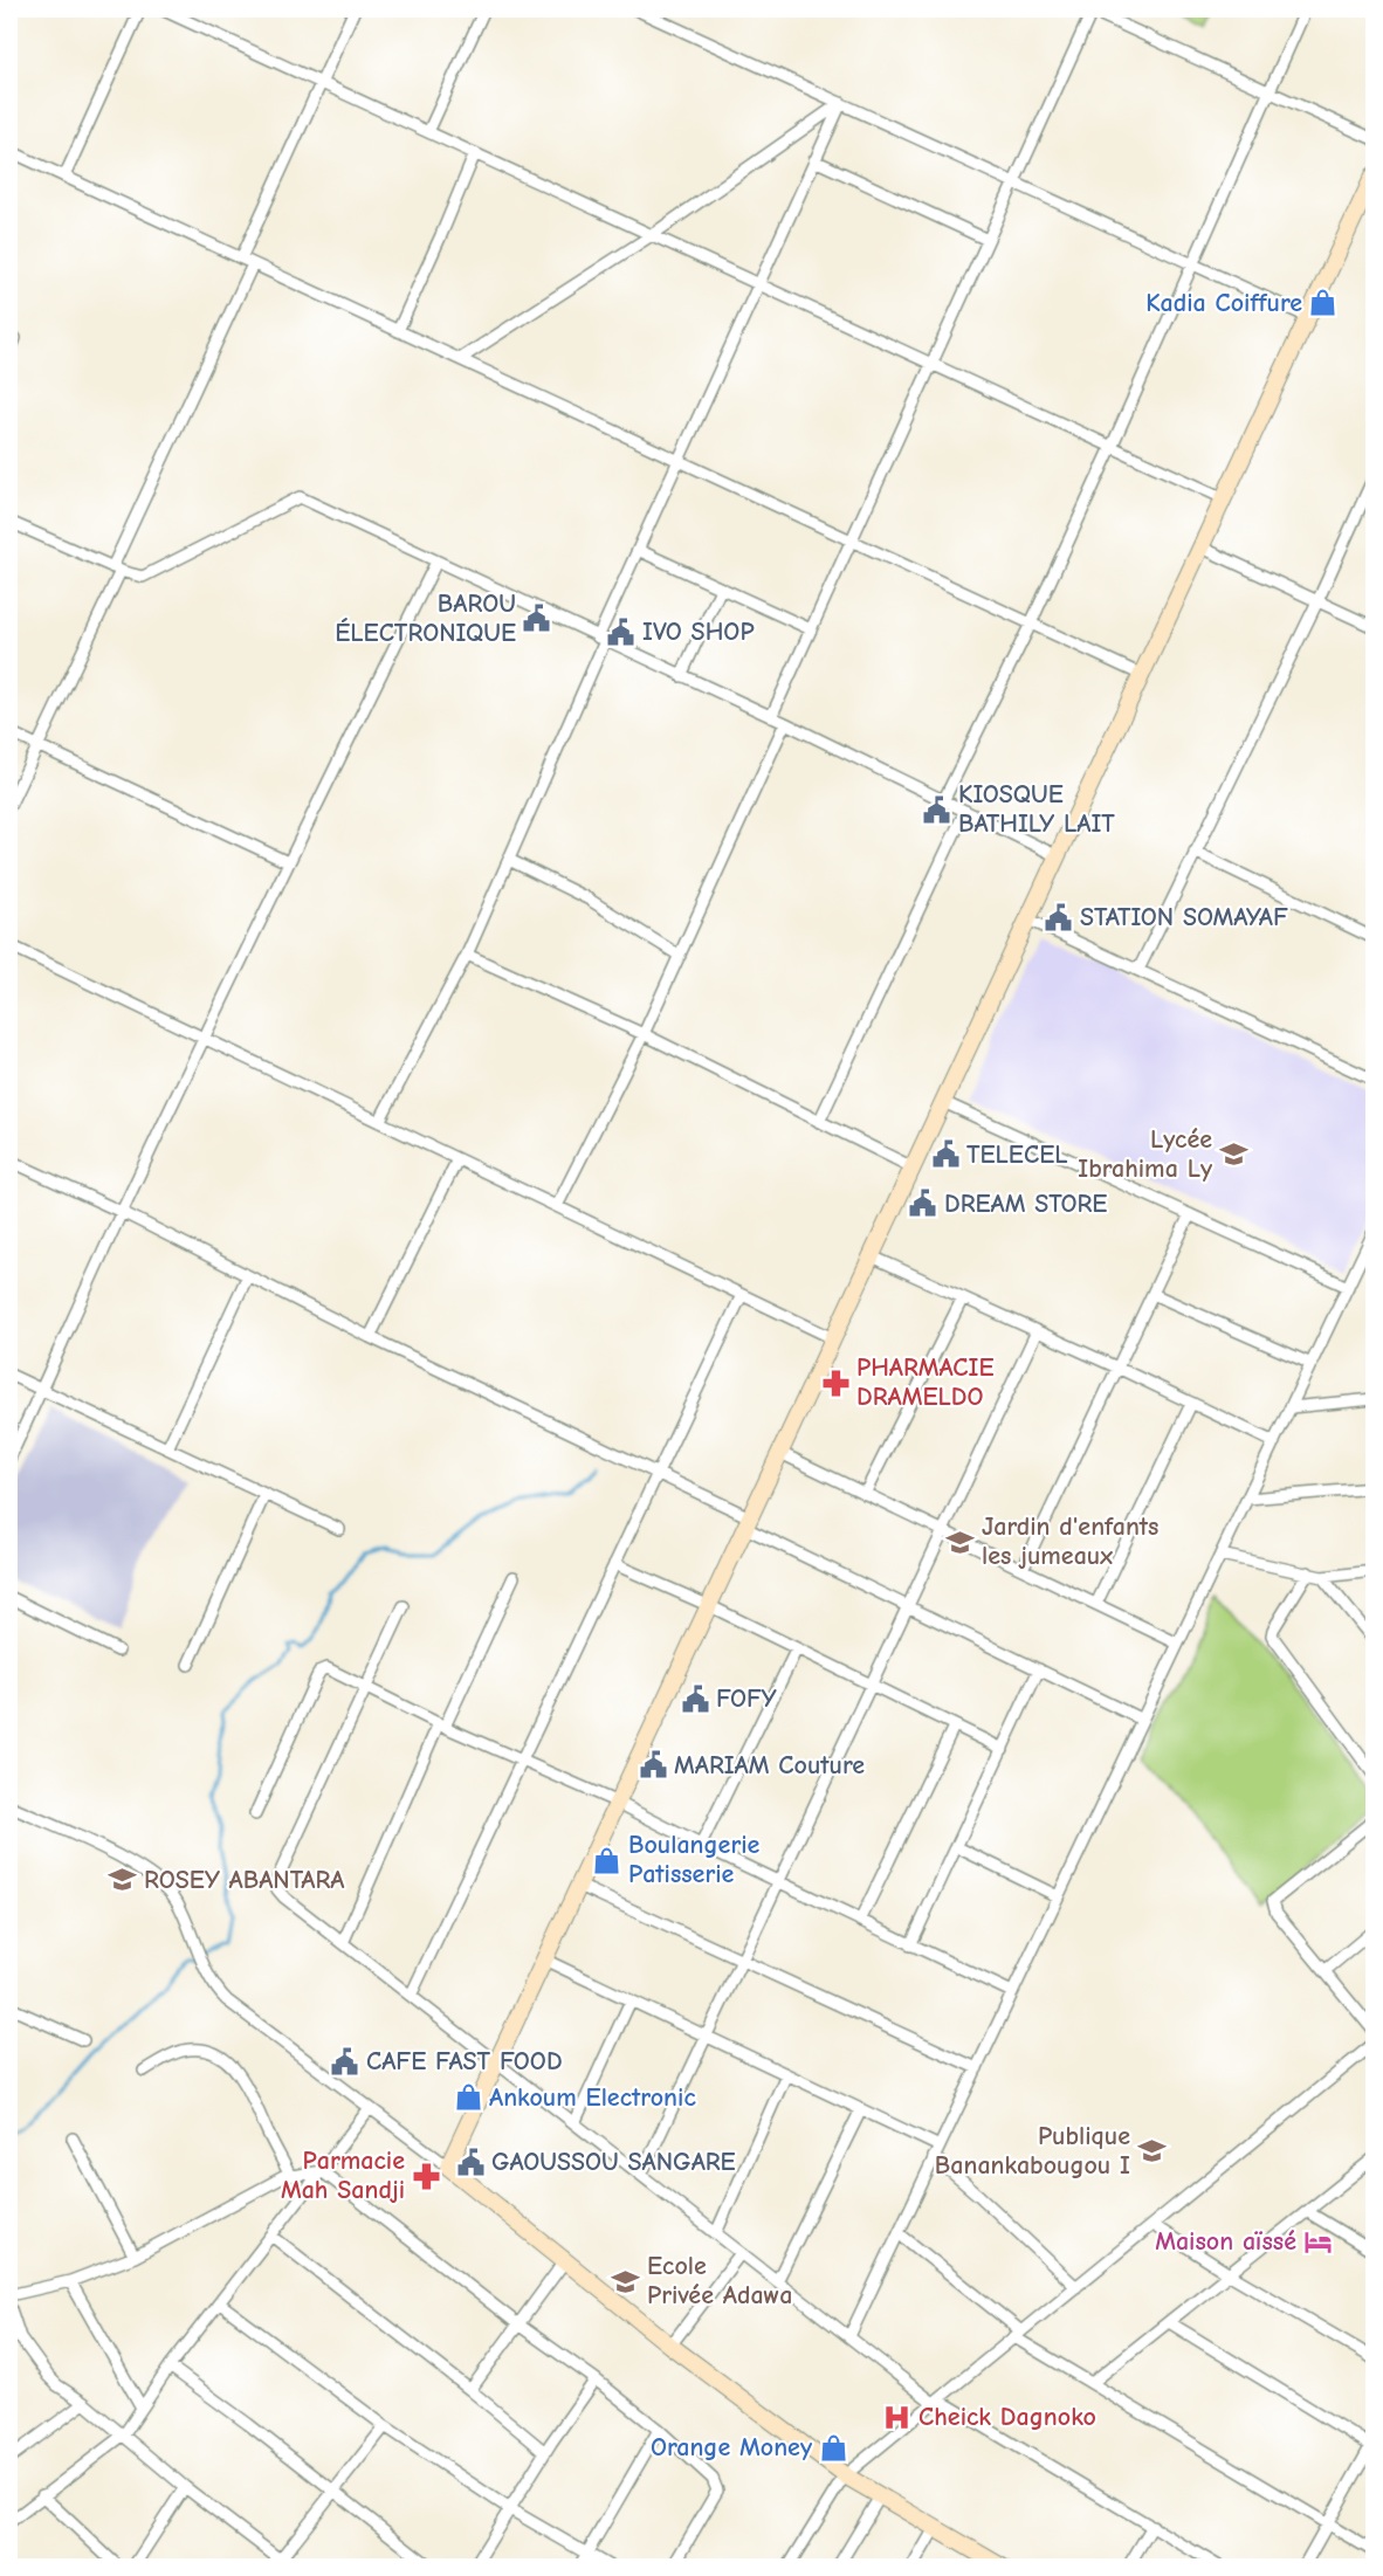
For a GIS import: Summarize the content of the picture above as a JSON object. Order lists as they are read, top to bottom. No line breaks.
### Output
{"places":{"shop":["Kadia Coiffure","Boulangerie Patisserie","Ankoum Electronic","Orange Money"],"public building":["BAROU ÉLECTRONIQUE","IVO SHOP","KIOSQUE BATHILY LAIT","STATION SOMAYAF","TELECEL","DREAM STORE","FOFY","MARIAM Couture","CAFE FAST FOOD","GAOUSSOU SANGARE"],"school or university":["Lycée Ibrahima Ly","Jardin d'enfants les jumeaux","ROSEY ABANTARA","Publique Banankabougou I","Ecole Privée Adawa"],"pharmacy":["PHARMACIE DRAMELDO","Parmacie Mah Sandji"],"hotel":["Maison aïssé"],"hospital":["Cheick Dagnoko"]}}
